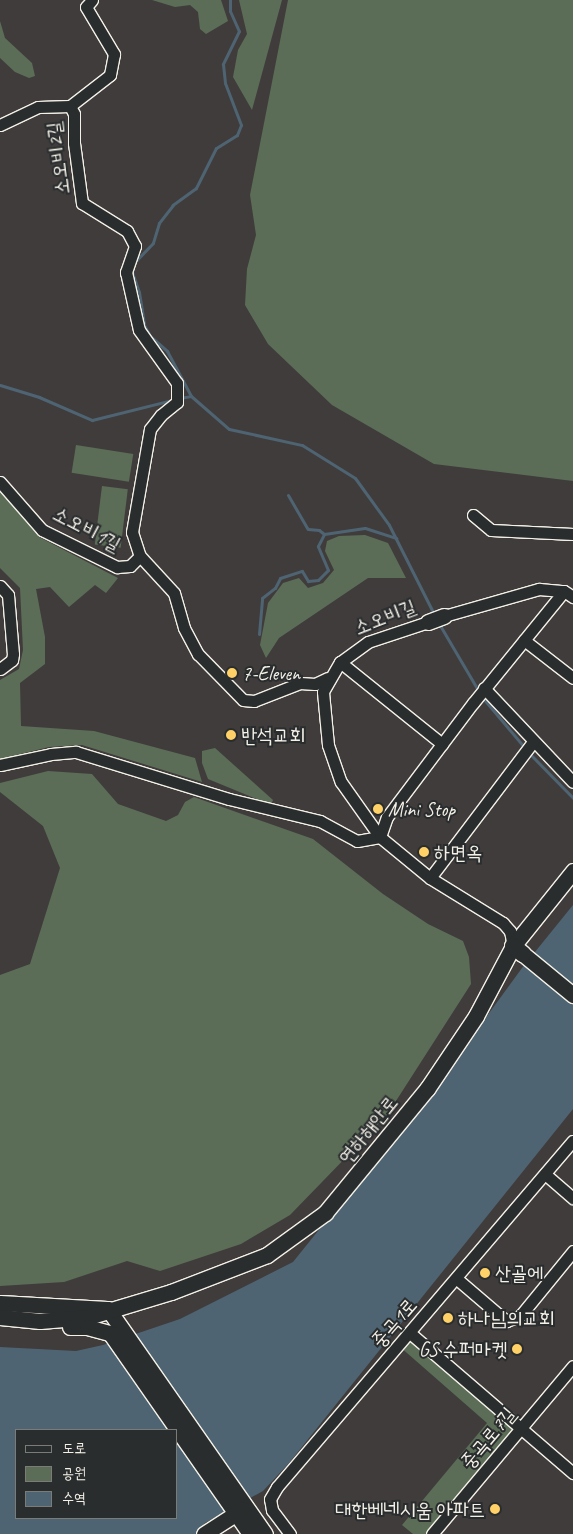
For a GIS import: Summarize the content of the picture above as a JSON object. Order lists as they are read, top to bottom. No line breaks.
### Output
{"streets":{"street":["소오비2길","소오비1길","소오비길","연하해안로","중곡1로","중곡로7길"]},"crossings":[["소오비2길","소오비1길"],["소오비1길","소오비길"],["소오비길","연하해안로"]],"places":["7-Eleven","반석교회","Mini Stop","하면옥","산골에","하나님의교회","GS 수퍼마켓","대한베네시움 아파트"],"legend":["도로","공원","수역"]}
